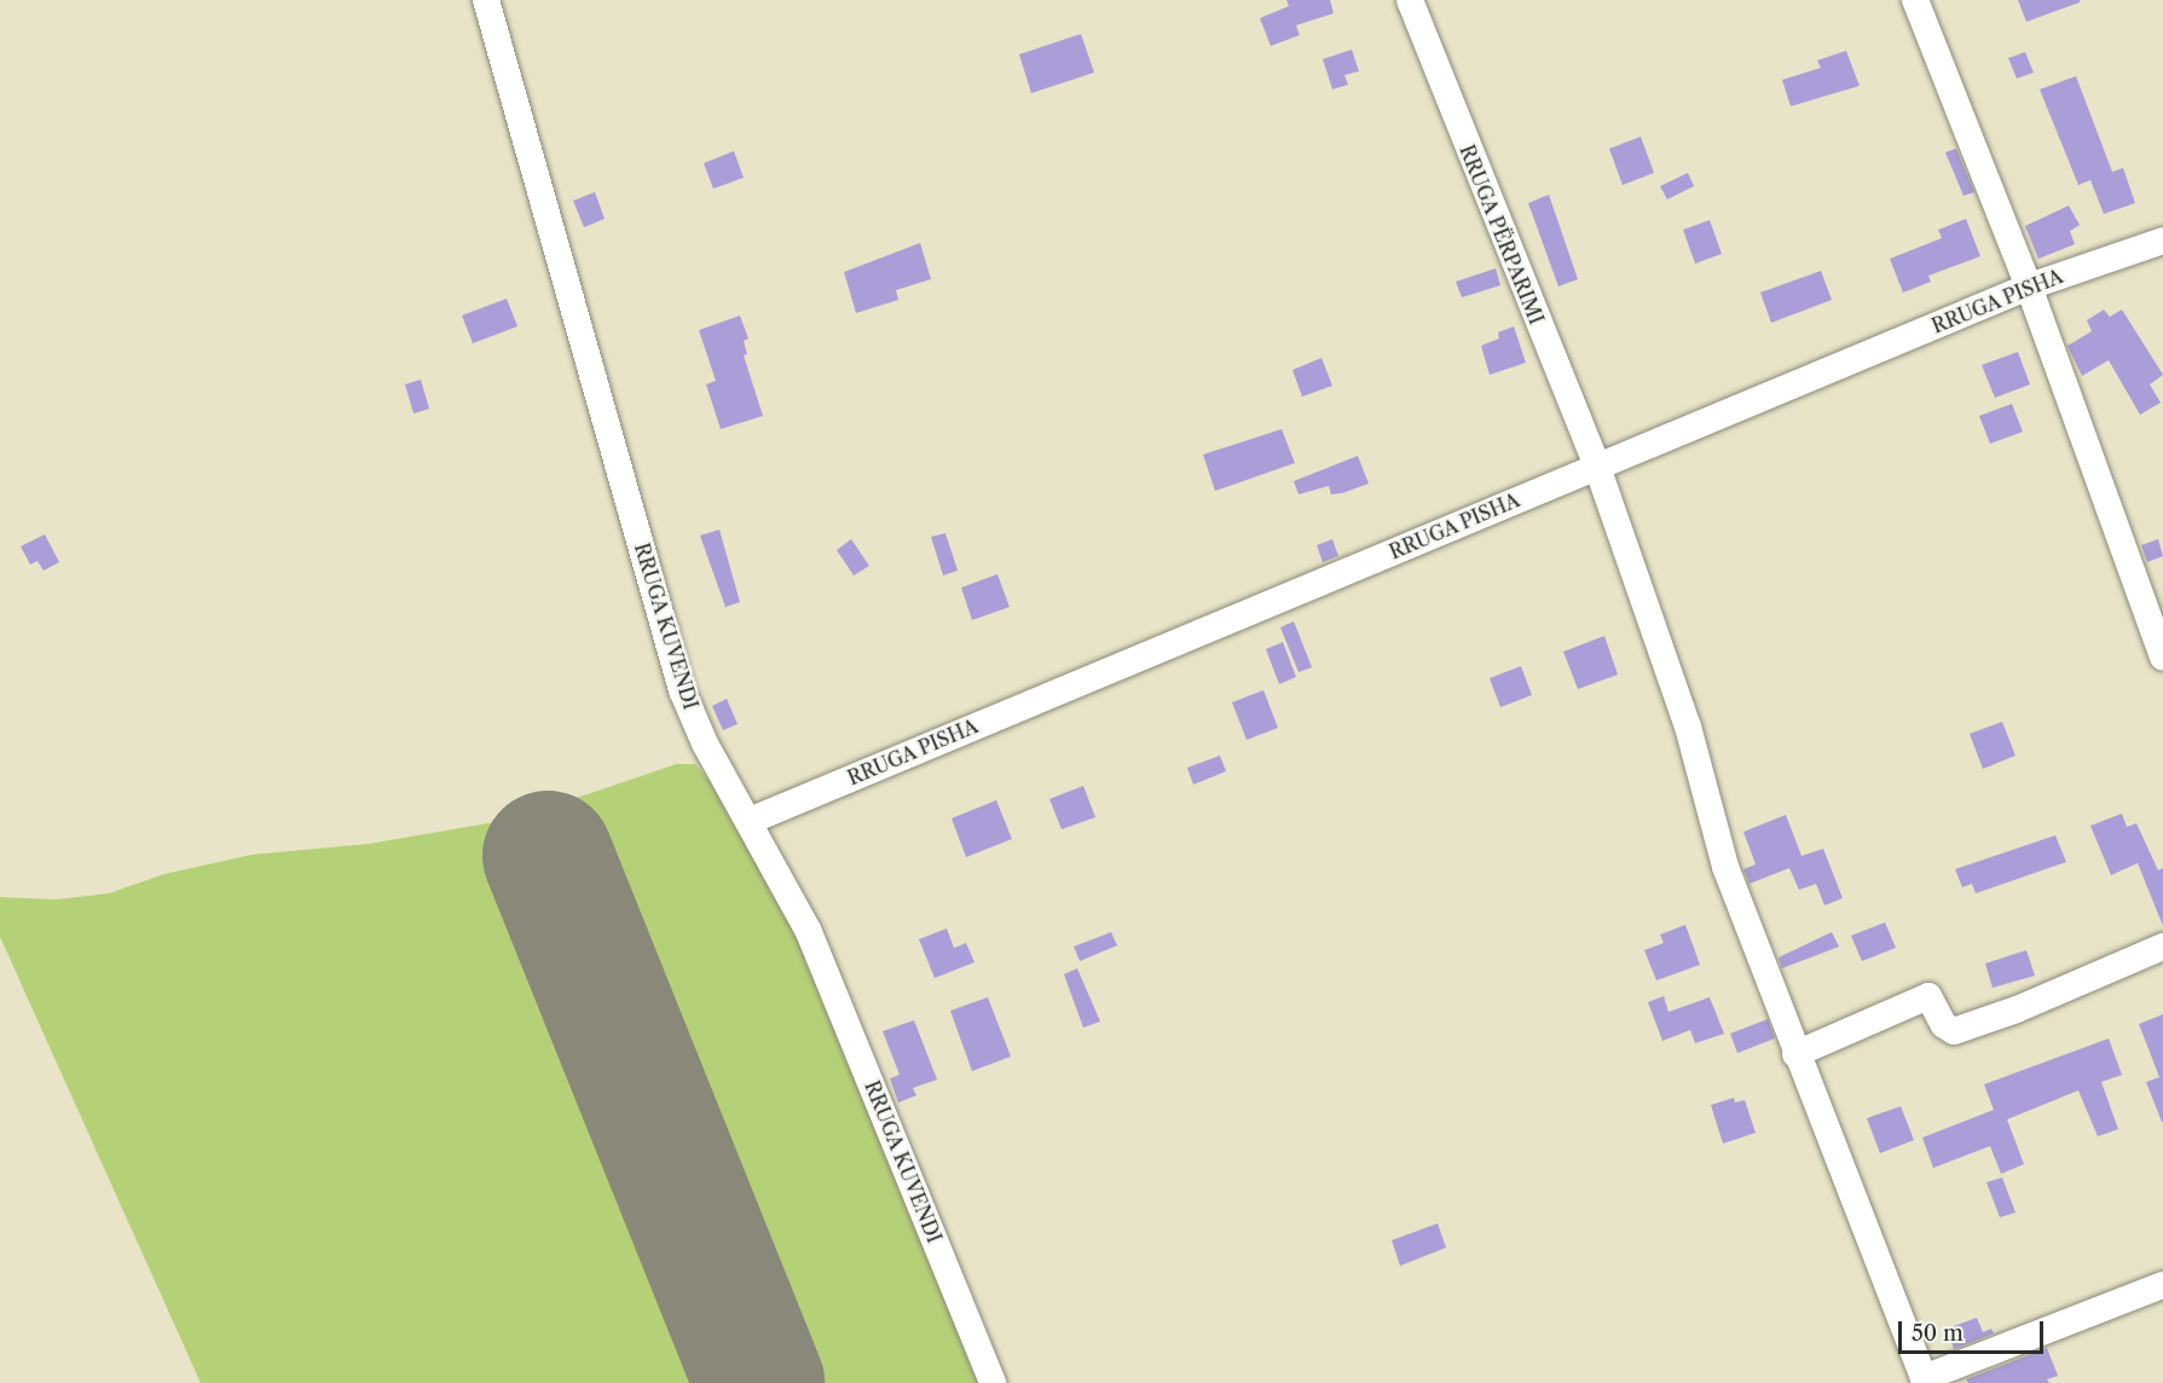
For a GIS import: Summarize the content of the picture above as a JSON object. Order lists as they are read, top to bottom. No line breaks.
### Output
{"streets":{"street":["RRUGA PËRPARIMI","RRUGA PISHA","RRUGA KUVENDI"]},"crossings":[["RRUGA PËRPARIMI","RRUGA PISHA"],["RRUGA PISHA","RRUGA KUVENDI"]],"scale_bar":"50 m"}
